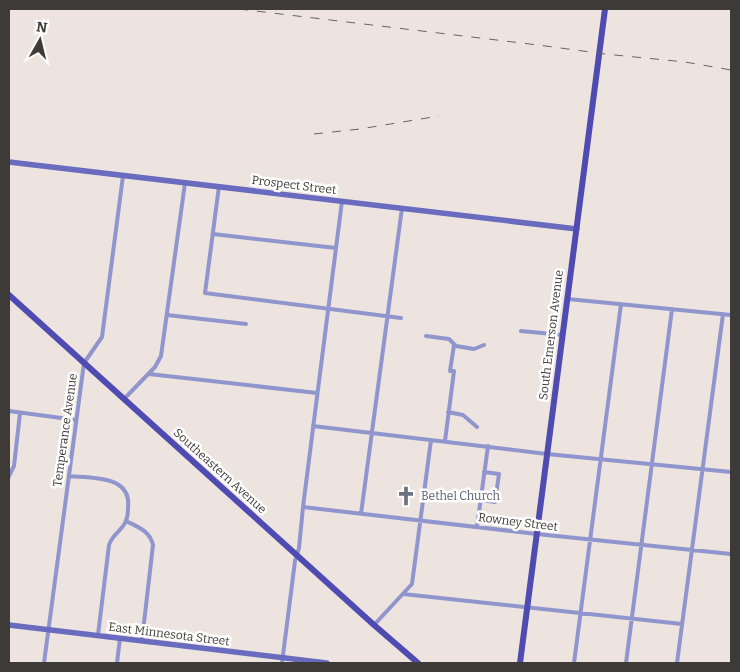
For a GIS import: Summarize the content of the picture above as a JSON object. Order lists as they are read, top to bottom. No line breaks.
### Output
{"streets":{"main road":["Prospect Street","South Emerson Avenue","Southeastern Avenue","East Minnesota Street"],"street":["Temperance Avenue","Rowney Street"]},"crossings":[["Prospect Street","South Emerson Avenue"],["Prospect Street","Temperance Avenue"],["South Emerson Avenue","Rowney Street"],["Temperance Avenue","Southeastern Avenue"],["Temperance Avenue","East Minnesota Street"]],"places":{"church":["Bethel Church"]},"north":"top"}
